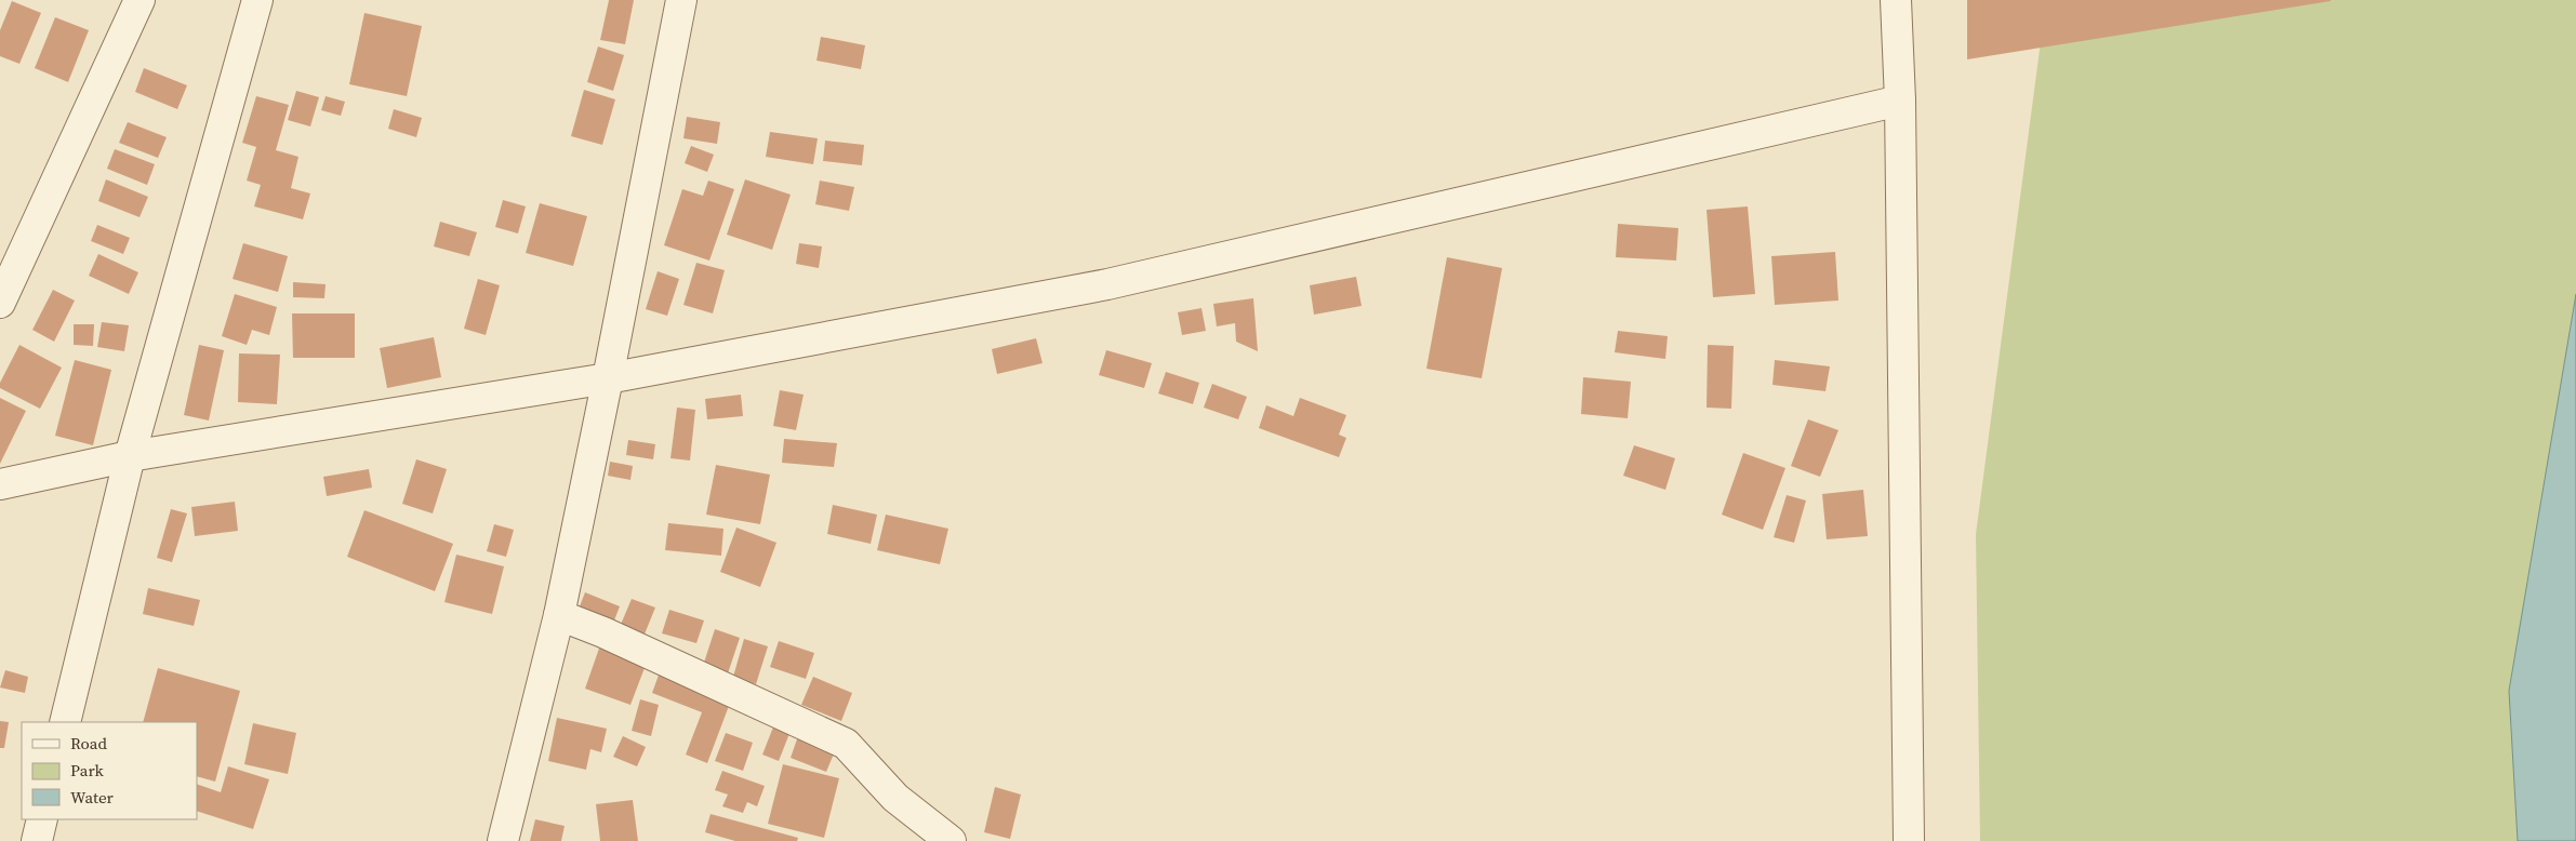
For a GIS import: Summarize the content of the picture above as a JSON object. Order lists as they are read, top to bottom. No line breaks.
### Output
{"legend":["Road","Park","Water"]}
